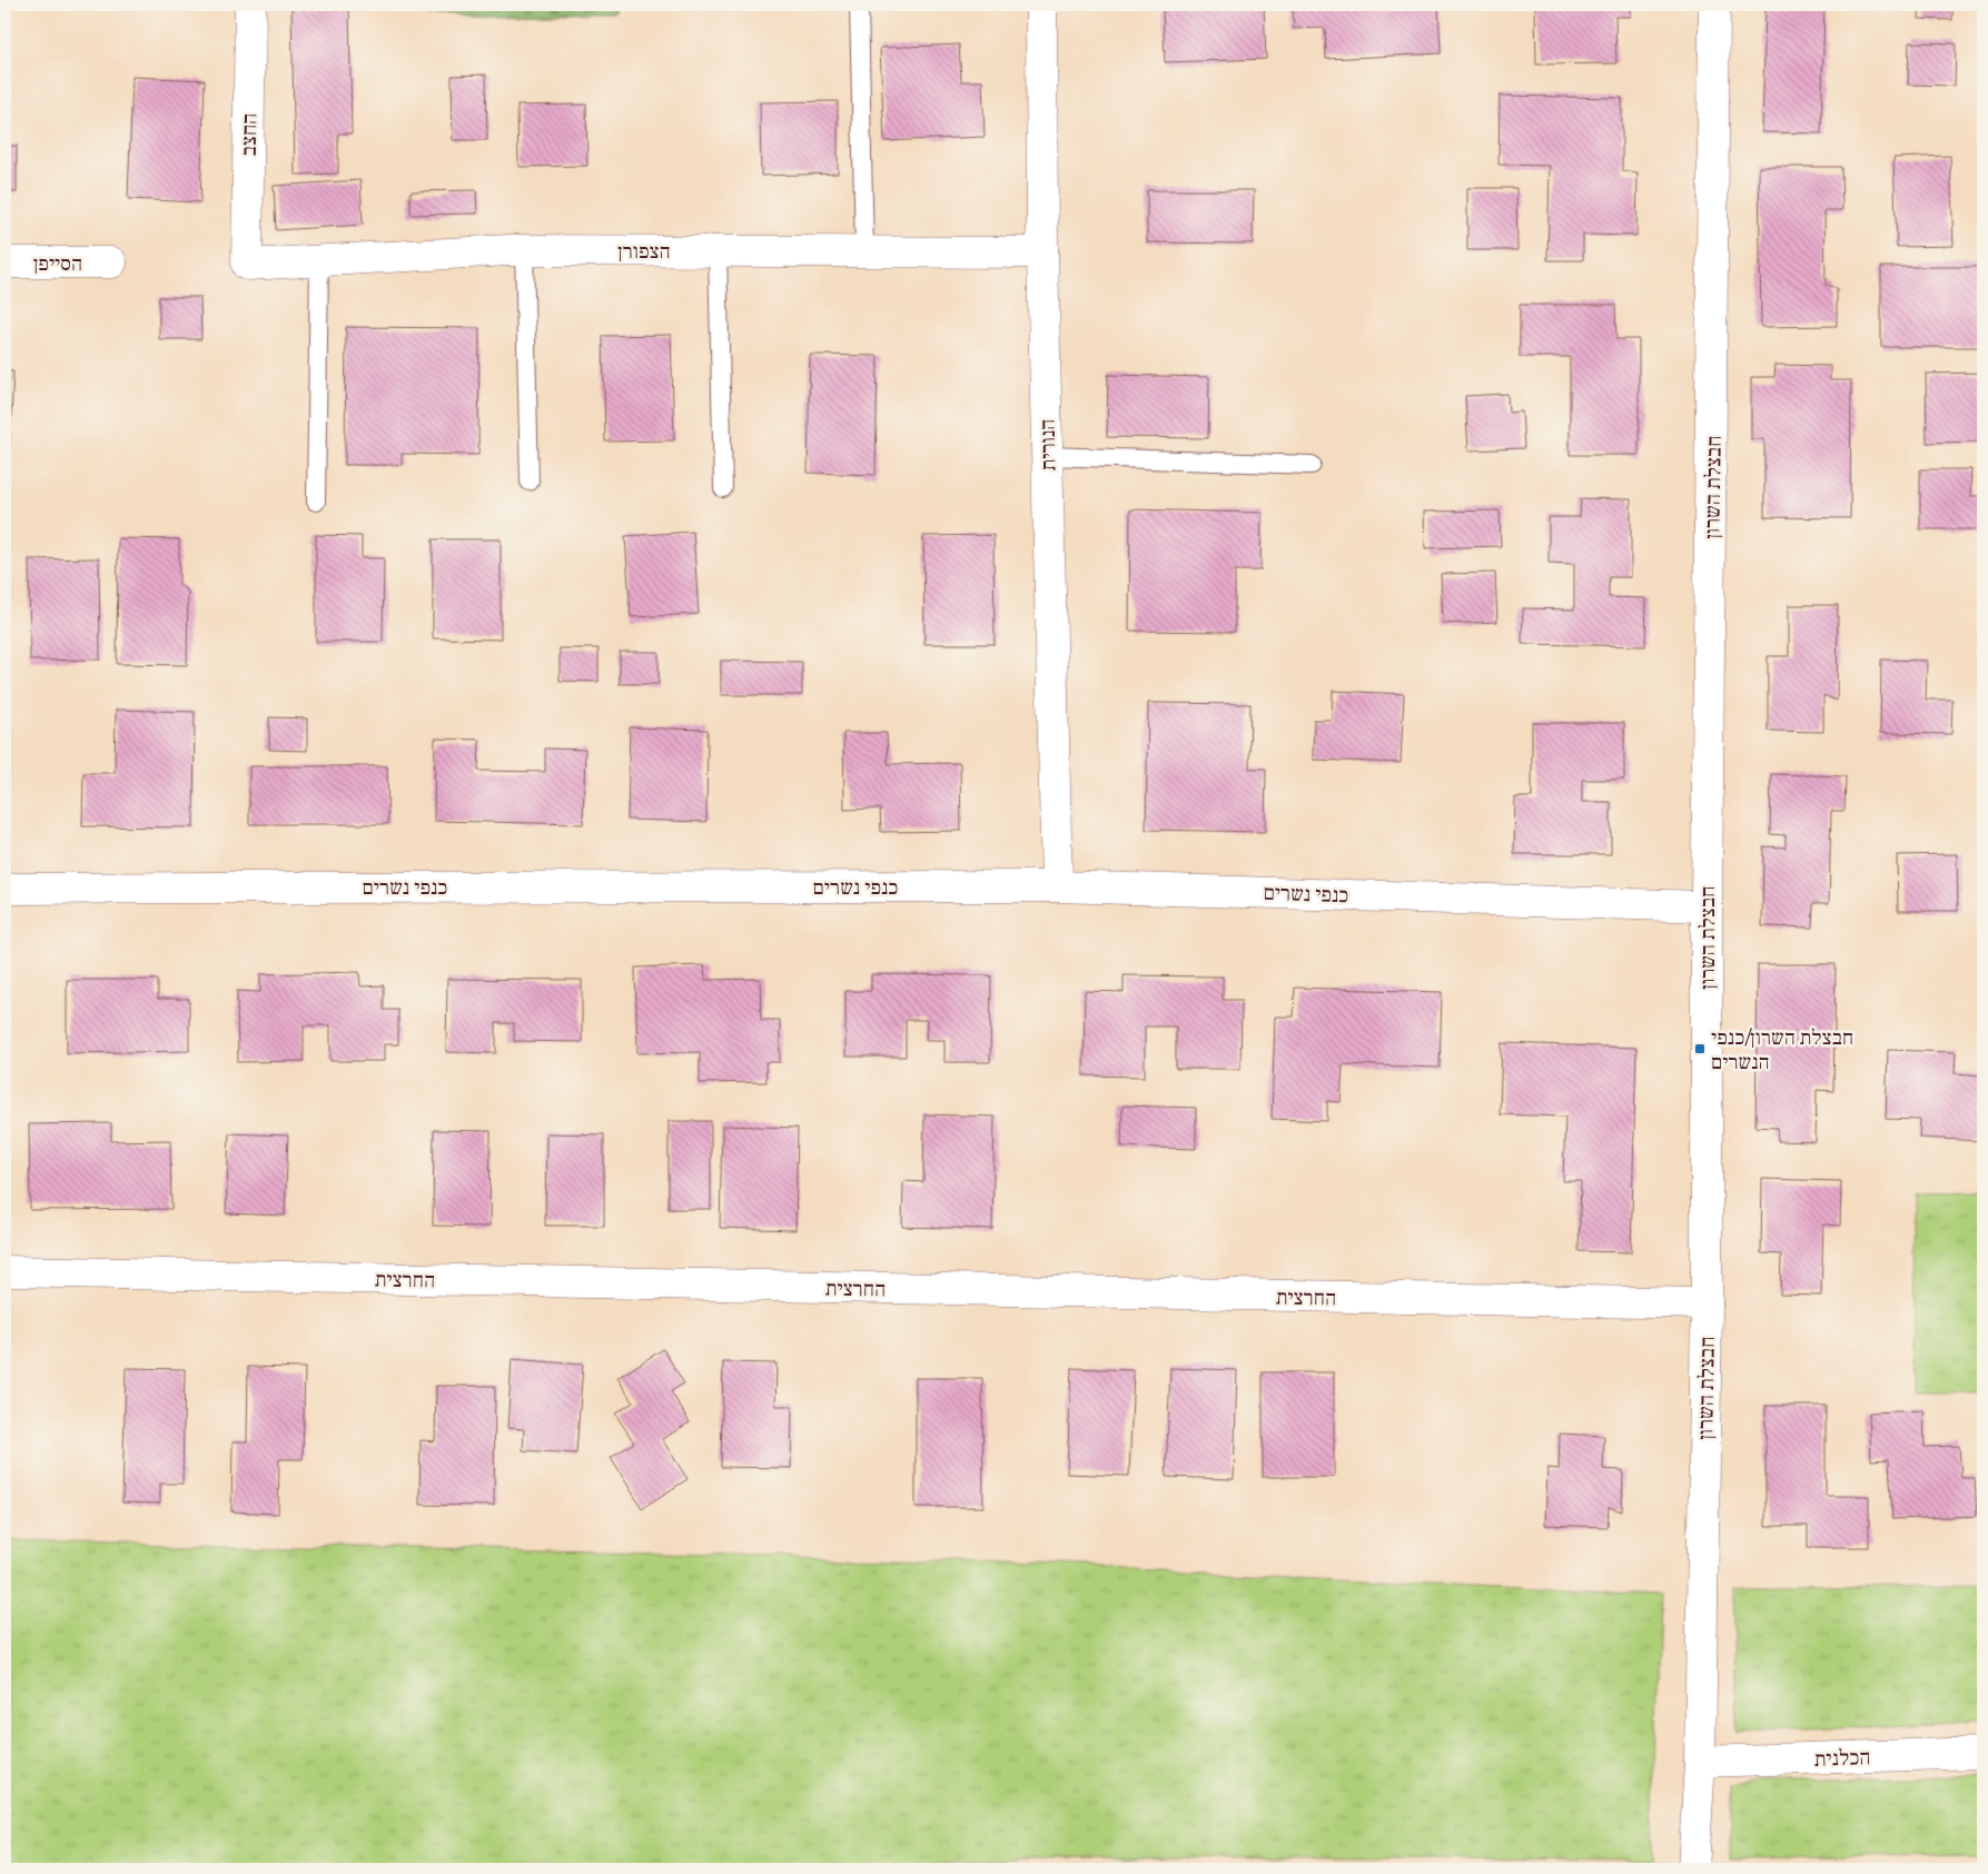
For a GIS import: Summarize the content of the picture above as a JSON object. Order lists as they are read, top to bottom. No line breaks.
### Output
{"streets":{"street":["החצב","הצפורן","הסייפן","הנורית","חבצלת השרון","כנפי נשרים","החרצית","הכלנית"]},"crossings":[["החצב","הצפורן"],["הצפורן","הנורית"],["הנורית","כנפי נשרים"],["חבצלת השרון","כנפי נשרים"],["חבצלת השרון","החרצית"],["חבצלת השרון","הכלנית"]],"places":{"transit":["חבצלת השרון/כנפי הנשרים"]}}
